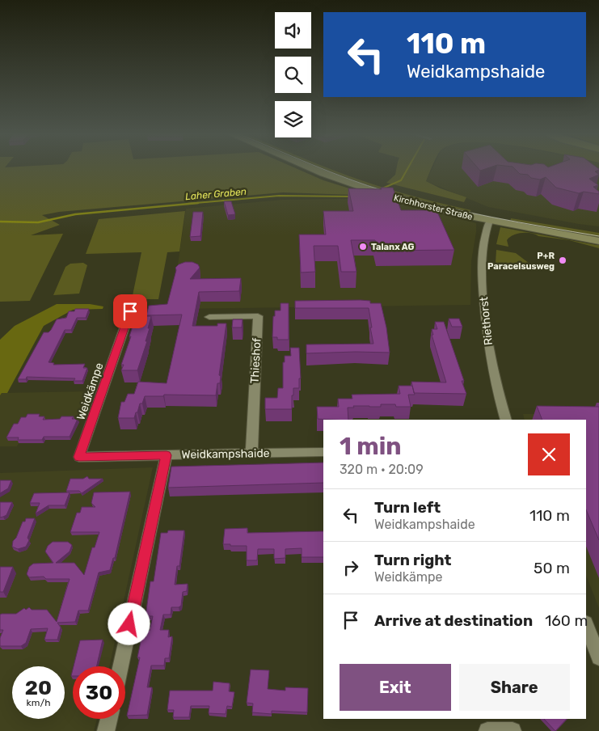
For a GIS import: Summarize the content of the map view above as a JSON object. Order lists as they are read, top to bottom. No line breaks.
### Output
{"streets":{"main road":["Kirchhorster Straße"],"street":["Riethorst","Thieshof","Weidkämpe","Weidkampshaide"]},"crossings":[["Kirchhorster Straße","Riethorst"],["Thieshof","Weidkampshaide"],["Weidkämpe","Weidkampshaide"]],"water":["Laher Graben"],"places":["Talanx AG","P+R Paracelsusweg"],"page":{"turn":["110 m","Weidkampshaide"],"heading":["1 min","320 m · 20:09"],"list":[{"name":"Turn left","note":"Weidkampshaide","value":"110 m"},{"name":"Turn right","note":"Weidkämpe","value":"50 m"},{"name":"Arrive at destination","value":"160 m"}],"buttons":["Exit","Share"],"speed":"20 km/h","limit":"30"}}
